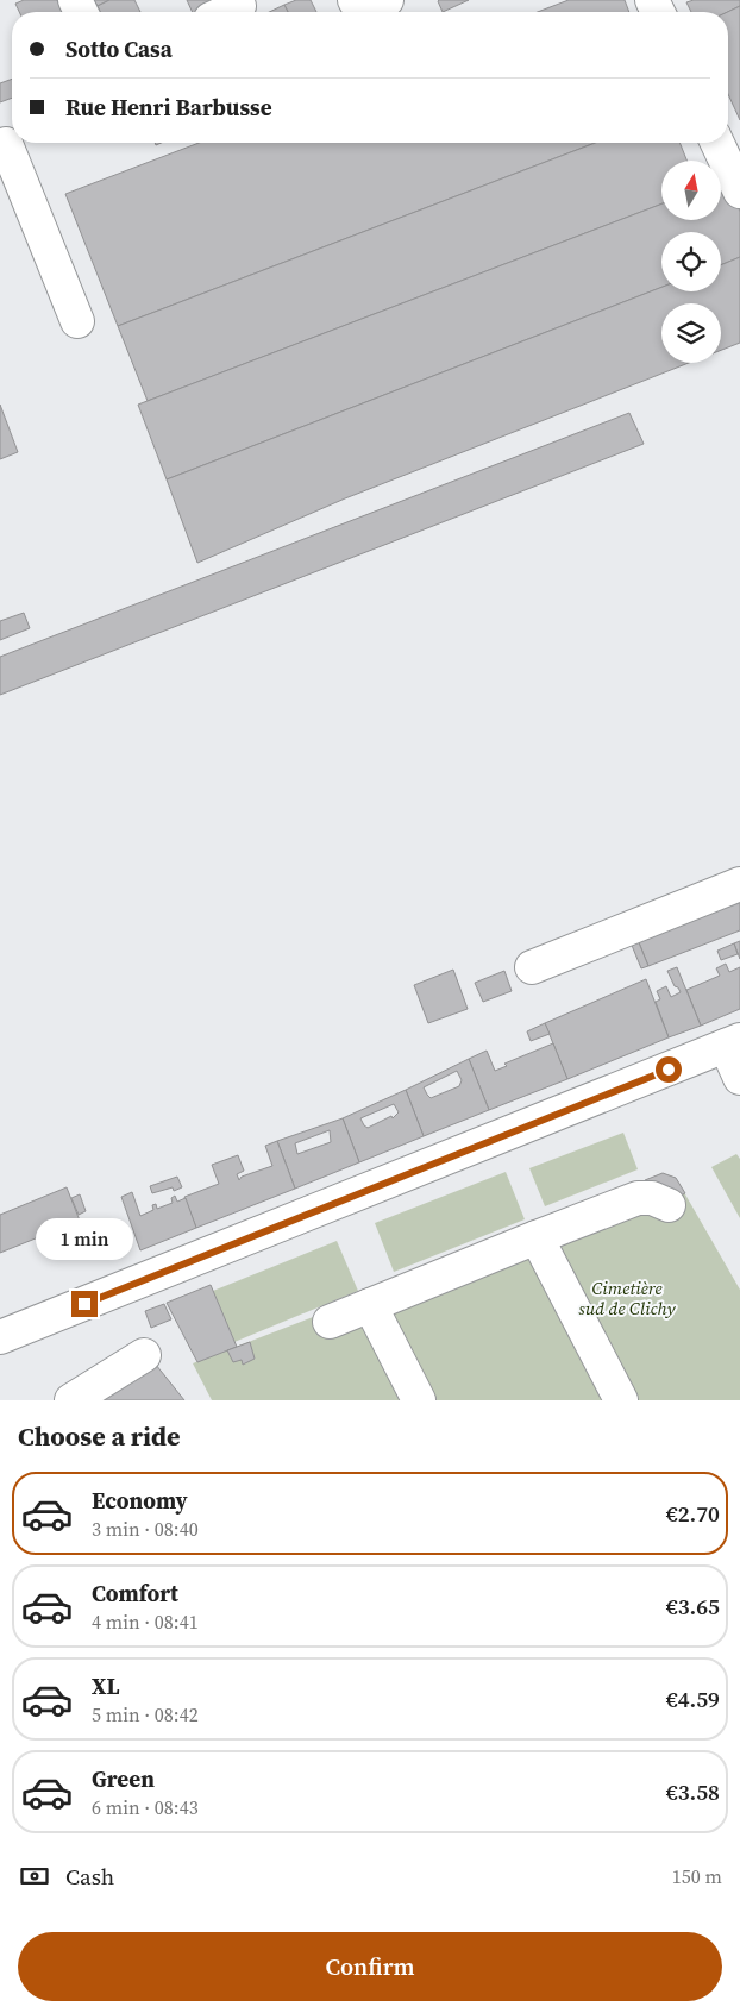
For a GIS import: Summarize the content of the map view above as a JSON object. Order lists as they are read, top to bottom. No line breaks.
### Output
{"parks":["Cimetière sud de Clichy"],"north":"top","page":{"banner":["Sotto Casa","Rue Henri Barbusse"],"bubble":"1 min","heading":"Choose a ride","list":[{"name":"Economy","note":"3 min · 08:40","value":"€2.70"},{"name":"Comfort","note":"4 min · 08:41","value":"€3.65"},{"name":"XL","note":"5 min · 08:42","value":"€4.59"},{"name":"Green","note":"6 min · 08:43","value":"€3.58"}],"pay":["Cash","150 m"],"buttons":"Confirm"}}
